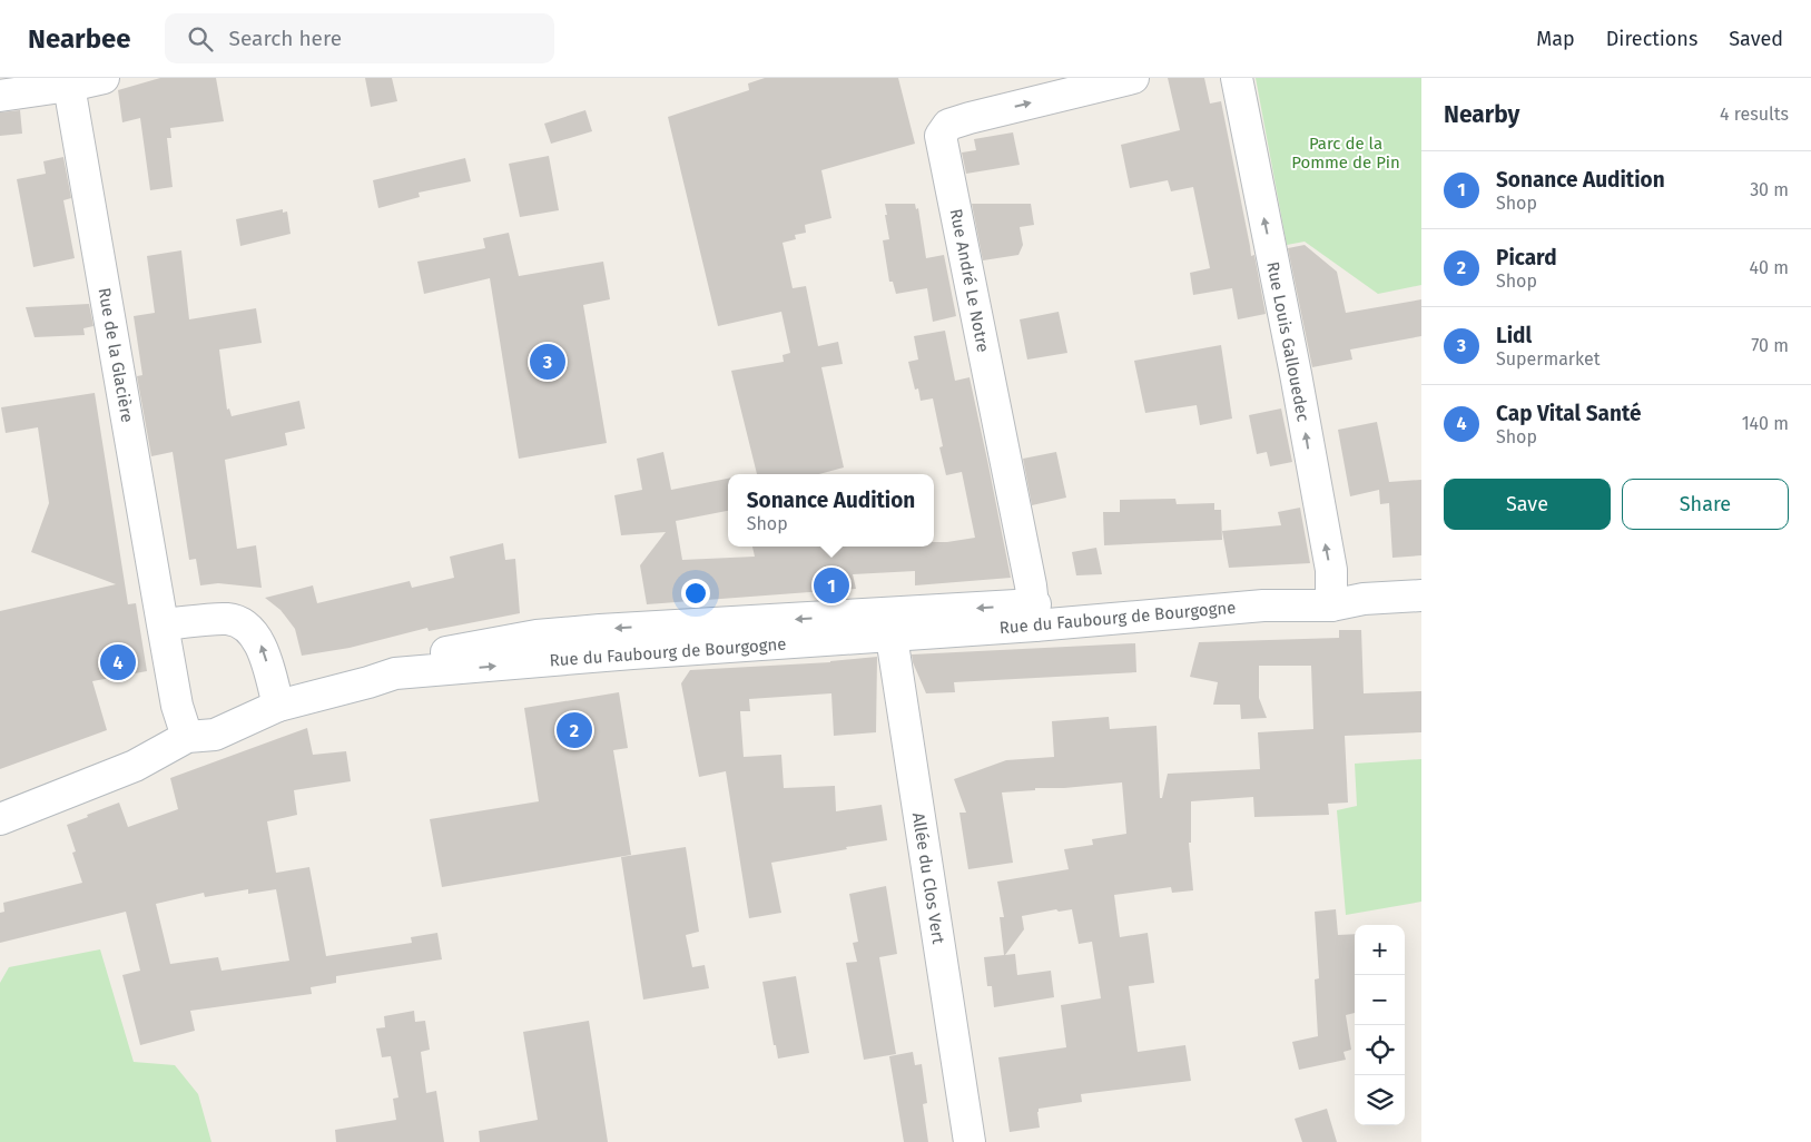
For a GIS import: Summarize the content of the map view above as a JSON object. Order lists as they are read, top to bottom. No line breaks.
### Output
{"streets":{"street":["Rue André Le Notre","Rue Louis Gallouedec","Rue de la Glacière","Rue du Faubourg de Bourgogne","Allée du Clos Vert"]},"crossings":[["Rue André Le Notre","Rue du Faubourg de Bourgogne"],["Rue Louis Gallouedec","Rue du Faubourg de Bourgogne"],["Rue de la Glacière","Rue du Faubourg de Bourgogne"],["Rue du Faubourg de Bourgogne","Allée du Clos Vert"]],"one_way":["Rue Louis Gallouedec"],"parks":["Parc de la Pomme de Pin"],"page":{"header":"Nearbee","search":"Search here","nav":["Map","Directions","Saved"],"heading":["Nearby","4 results"],"list":[{"mark":"1","name":"Sonance Audition","note":"Shop","value":"30 m"},{"mark":"2","name":"Picard","note":"Shop","value":"40 m"},{"mark":"3","name":"Lidl","note":"Supermarket","value":"70 m"},{"mark":"4","name":"Cap Vital Santé","note":"Shop","value":"140 m"}],"pins":["3","1","4","2"],"buttons":["Save","Share"],"popup":["Sonance Audition","Shop"],"map_buttons":["+","−"]}}
